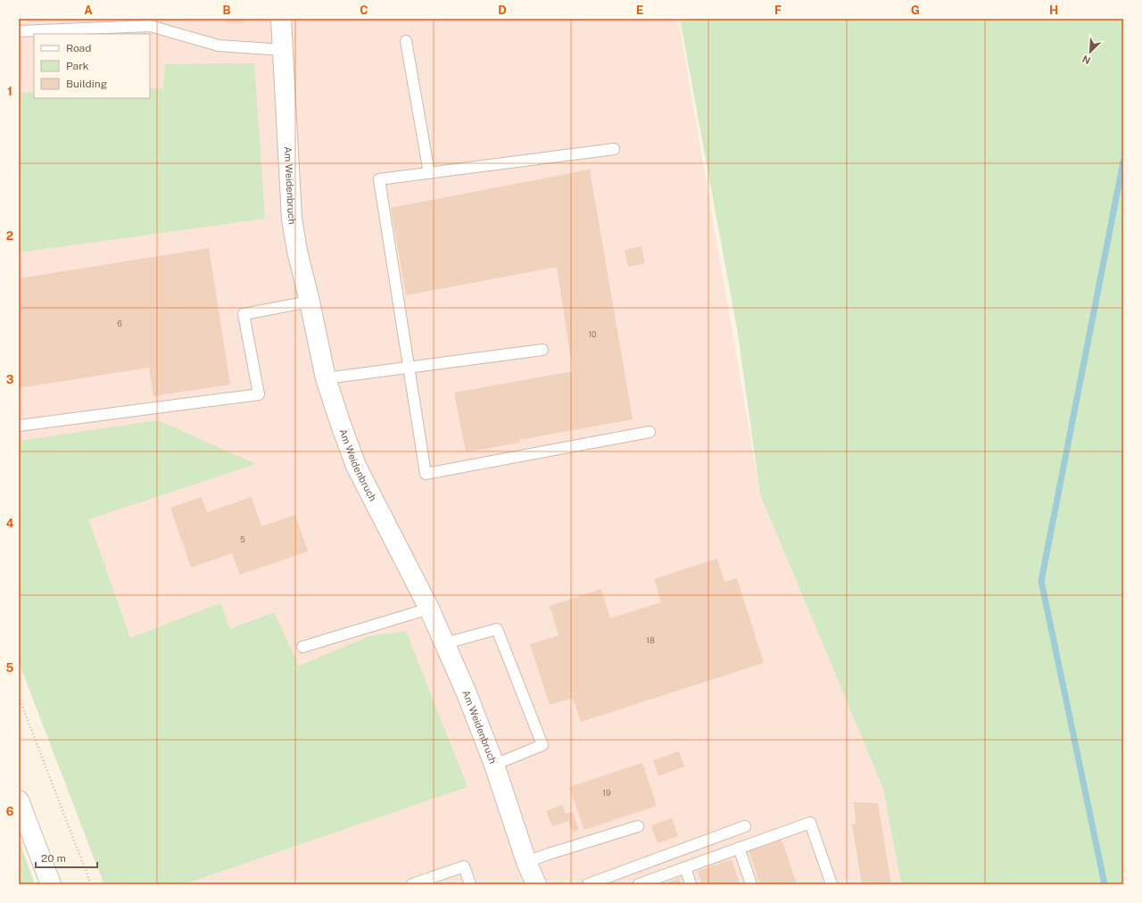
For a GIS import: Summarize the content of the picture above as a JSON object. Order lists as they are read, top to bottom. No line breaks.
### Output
{"streets":{"street":["Am Weidenbruch"]},"house_numbers":["6","10","5","18","19"],"legend":["Road","Park","Building"],"scale_bar":"20 m","north":"bottom left","grid":{"columns":["A","B","C","D","E","F","G","H"],"rows":["1","2","3","4","5","6"]}}
